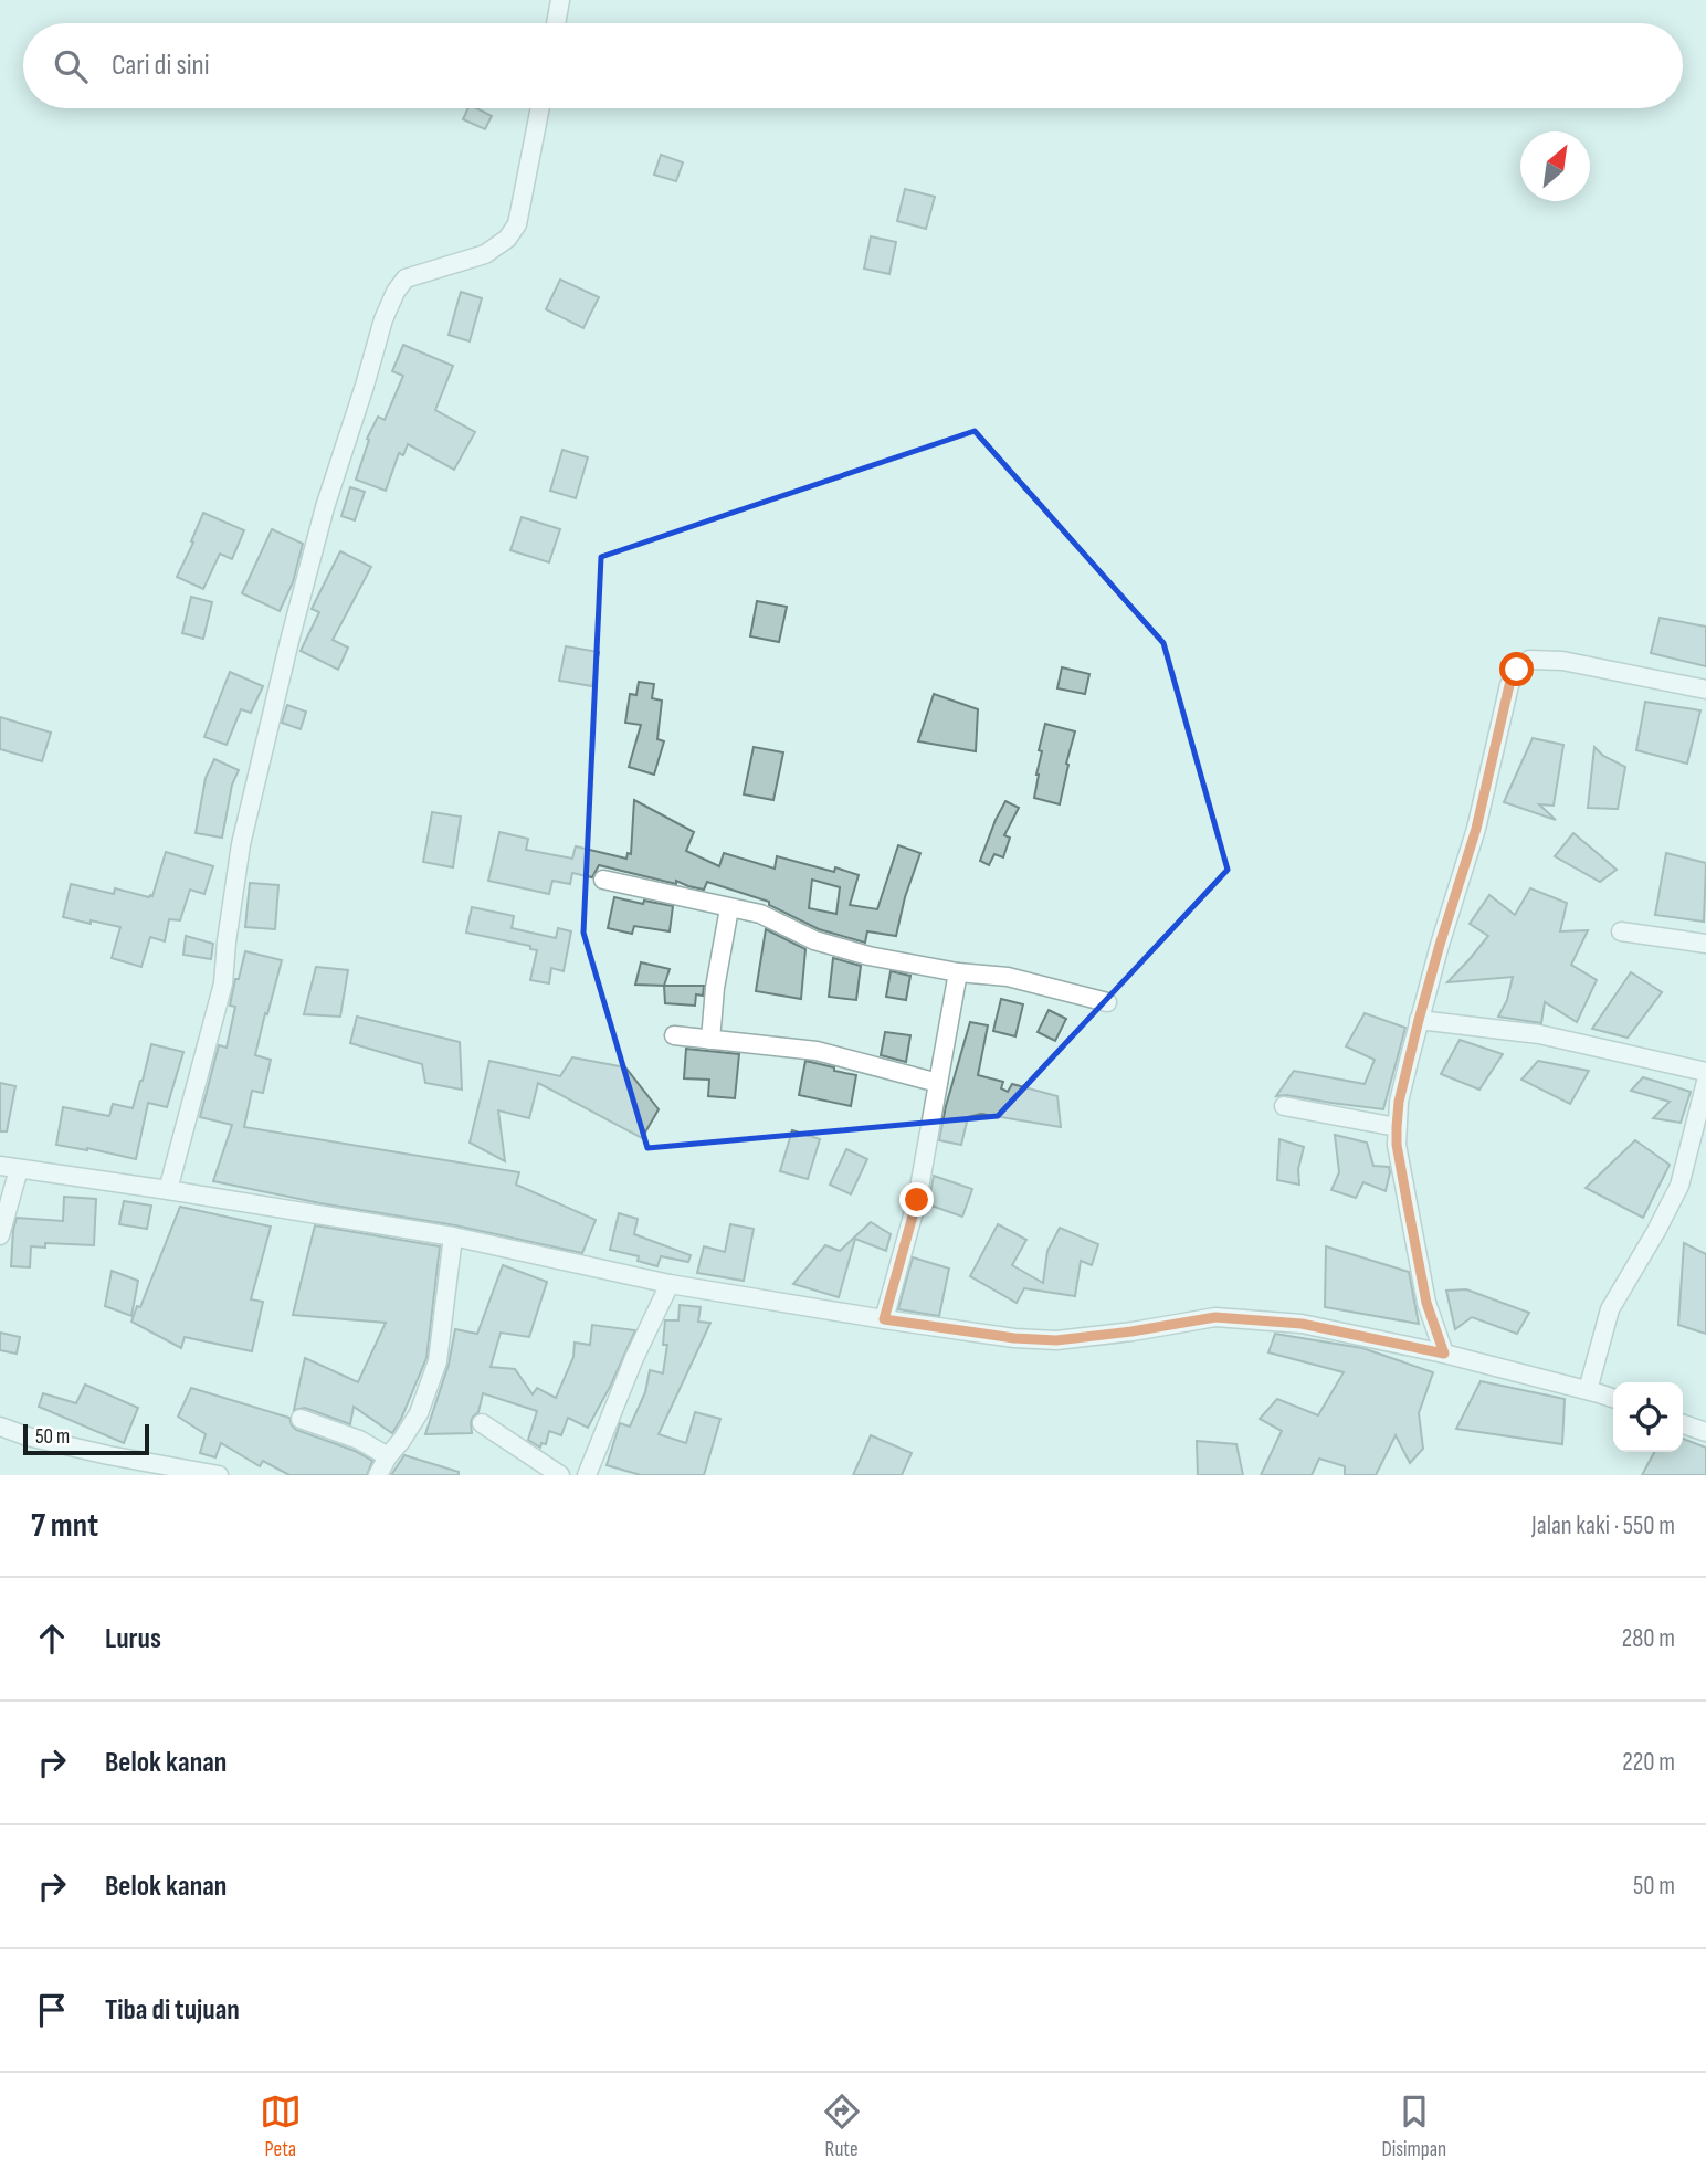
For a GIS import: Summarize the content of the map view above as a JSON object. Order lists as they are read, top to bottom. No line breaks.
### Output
{"scale_bar":"50 m","north":"top right","page":{"search":"Cari di sini","scale":"50 m","heading":["7 mnt","Jalan kaki · 550 m"],"list":[["Lurus","280 m"],["Belok kanan","220 m"],["Belok kanan","50 m"],"Tiba di tujuan"],"nav":["Peta","Rute","Disimpan"]}}
